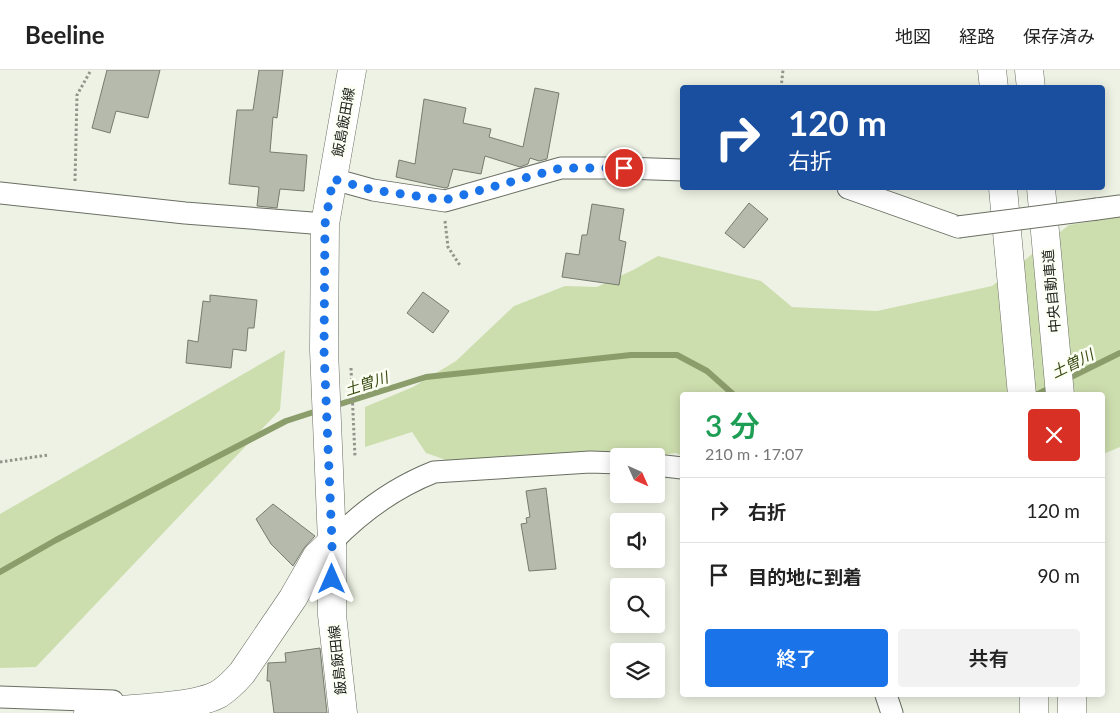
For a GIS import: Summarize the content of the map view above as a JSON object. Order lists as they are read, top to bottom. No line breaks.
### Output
{"streets":{"main road":["飯島飯田線","中央自動車道"]},"water":["土曽川"],"north":"bottom right","page":{"header":"Beeline","nav":["地図","経路","保存済み"],"turn":["120 m","右折"],"heading":["3 分","210 m · 17:07"],"list":[{"name":"右折","value":"120 m"},{"name":"目的地に到着","value":"90 m"}],"buttons":["終了","共有"]}}
